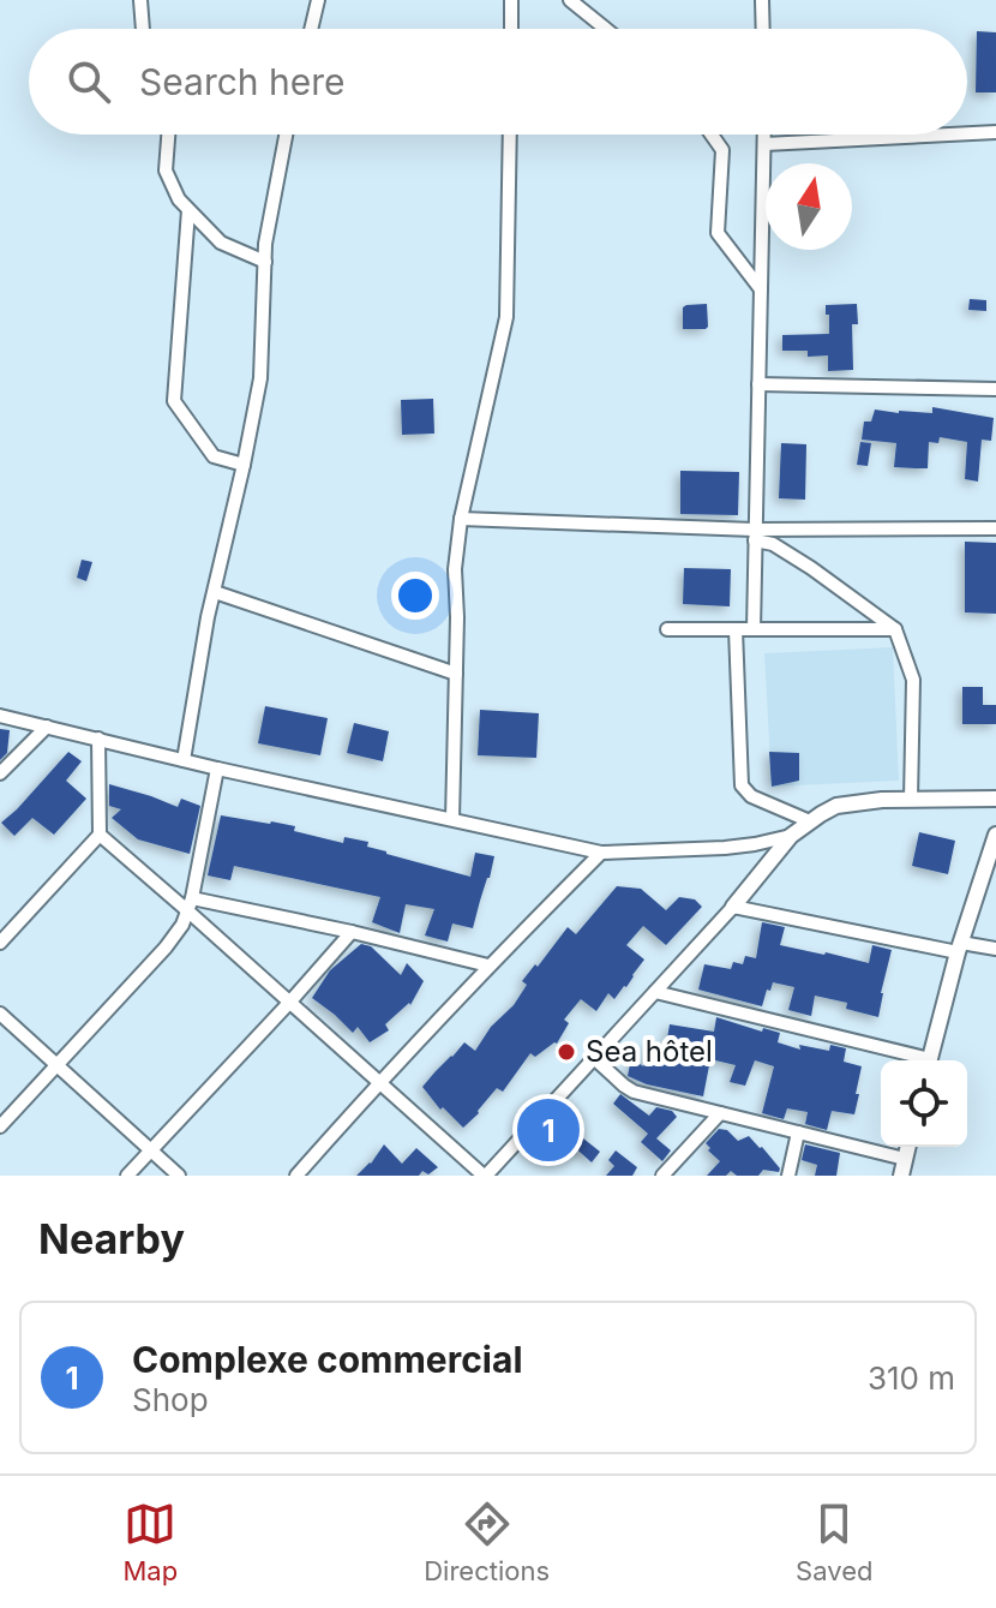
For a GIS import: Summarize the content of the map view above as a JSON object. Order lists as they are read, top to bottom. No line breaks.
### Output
{"places":["Sea hôtel"],"north":"top","page":{"search":"Search here","pins":"1","heading":"Nearby","list":[{"mark":"1","name":"Complexe commercial","note":"Shop","value":"310 m"}],"nav":["Map","Directions","Saved"]}}
